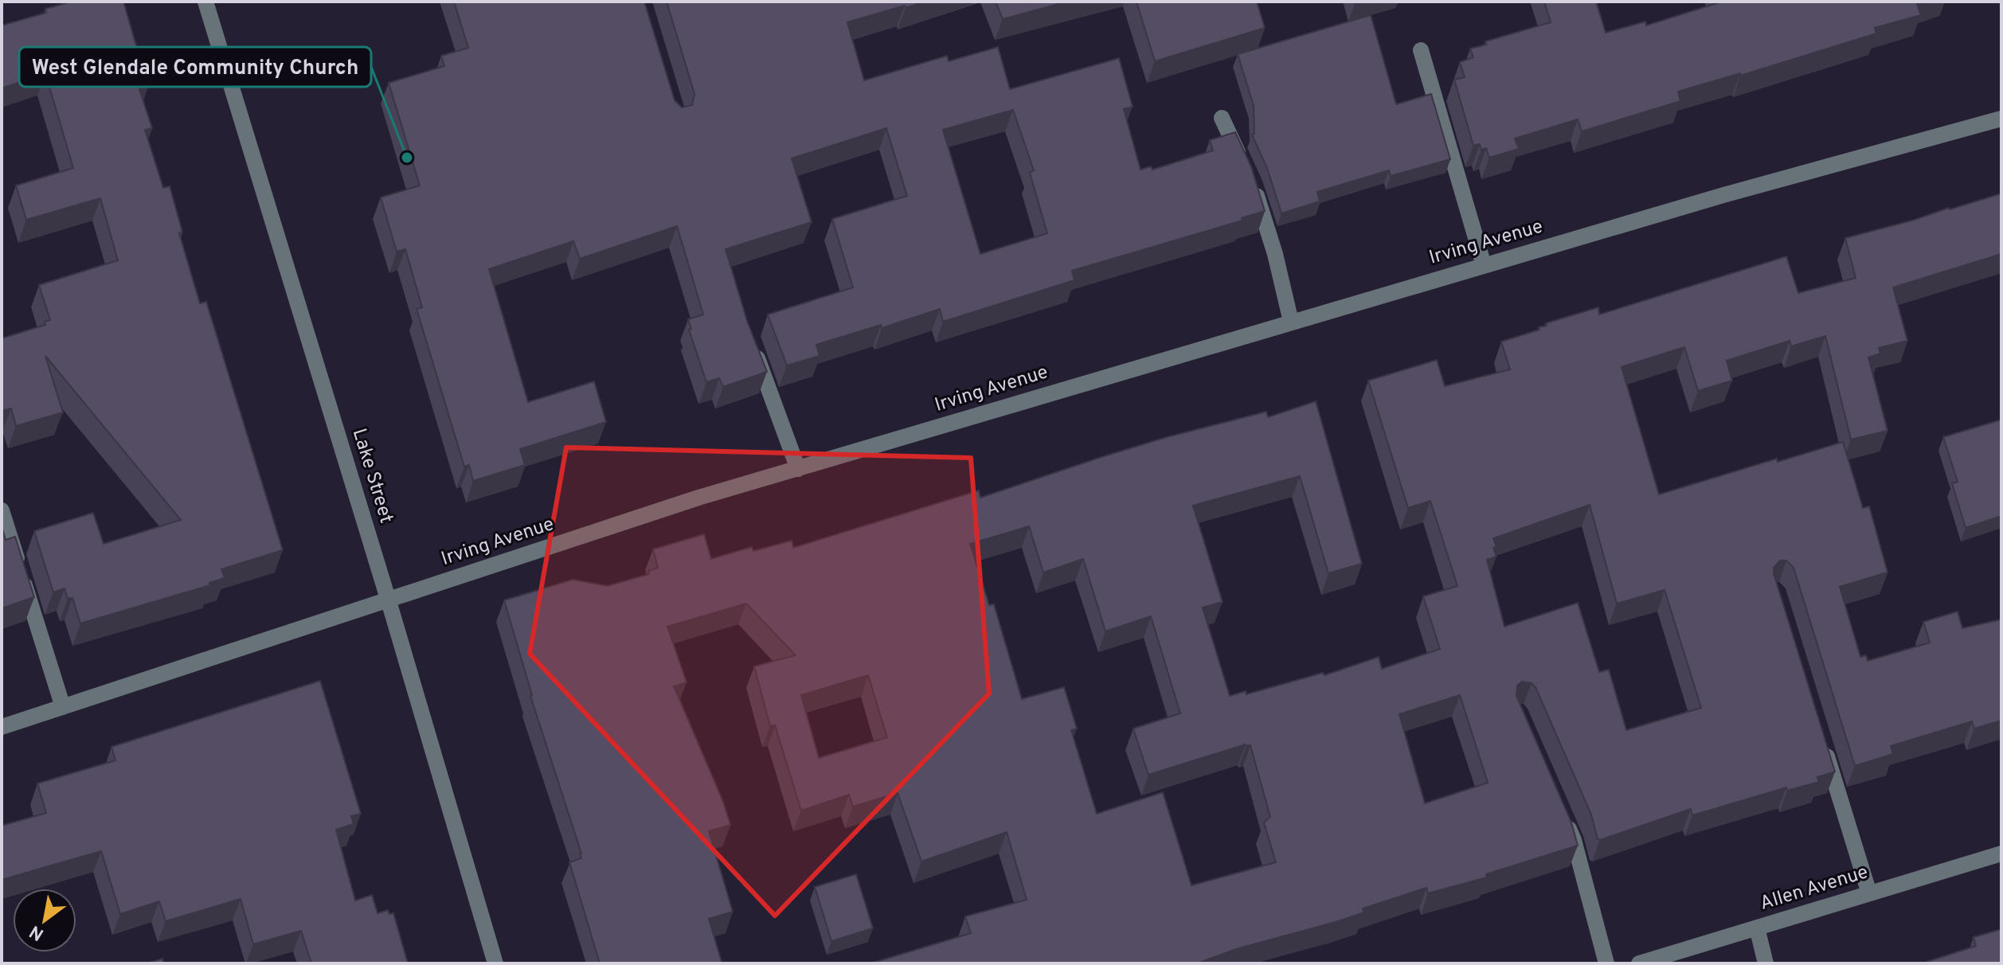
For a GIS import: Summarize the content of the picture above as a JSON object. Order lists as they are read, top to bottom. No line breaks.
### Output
{"streets":{"street":["Irving Avenue","Lake Street","Allen Avenue"]},"crossings":[["Irving Avenue","Lake Street"]],"places":["West Glendale Community Church"],"north":"bottom left"}
